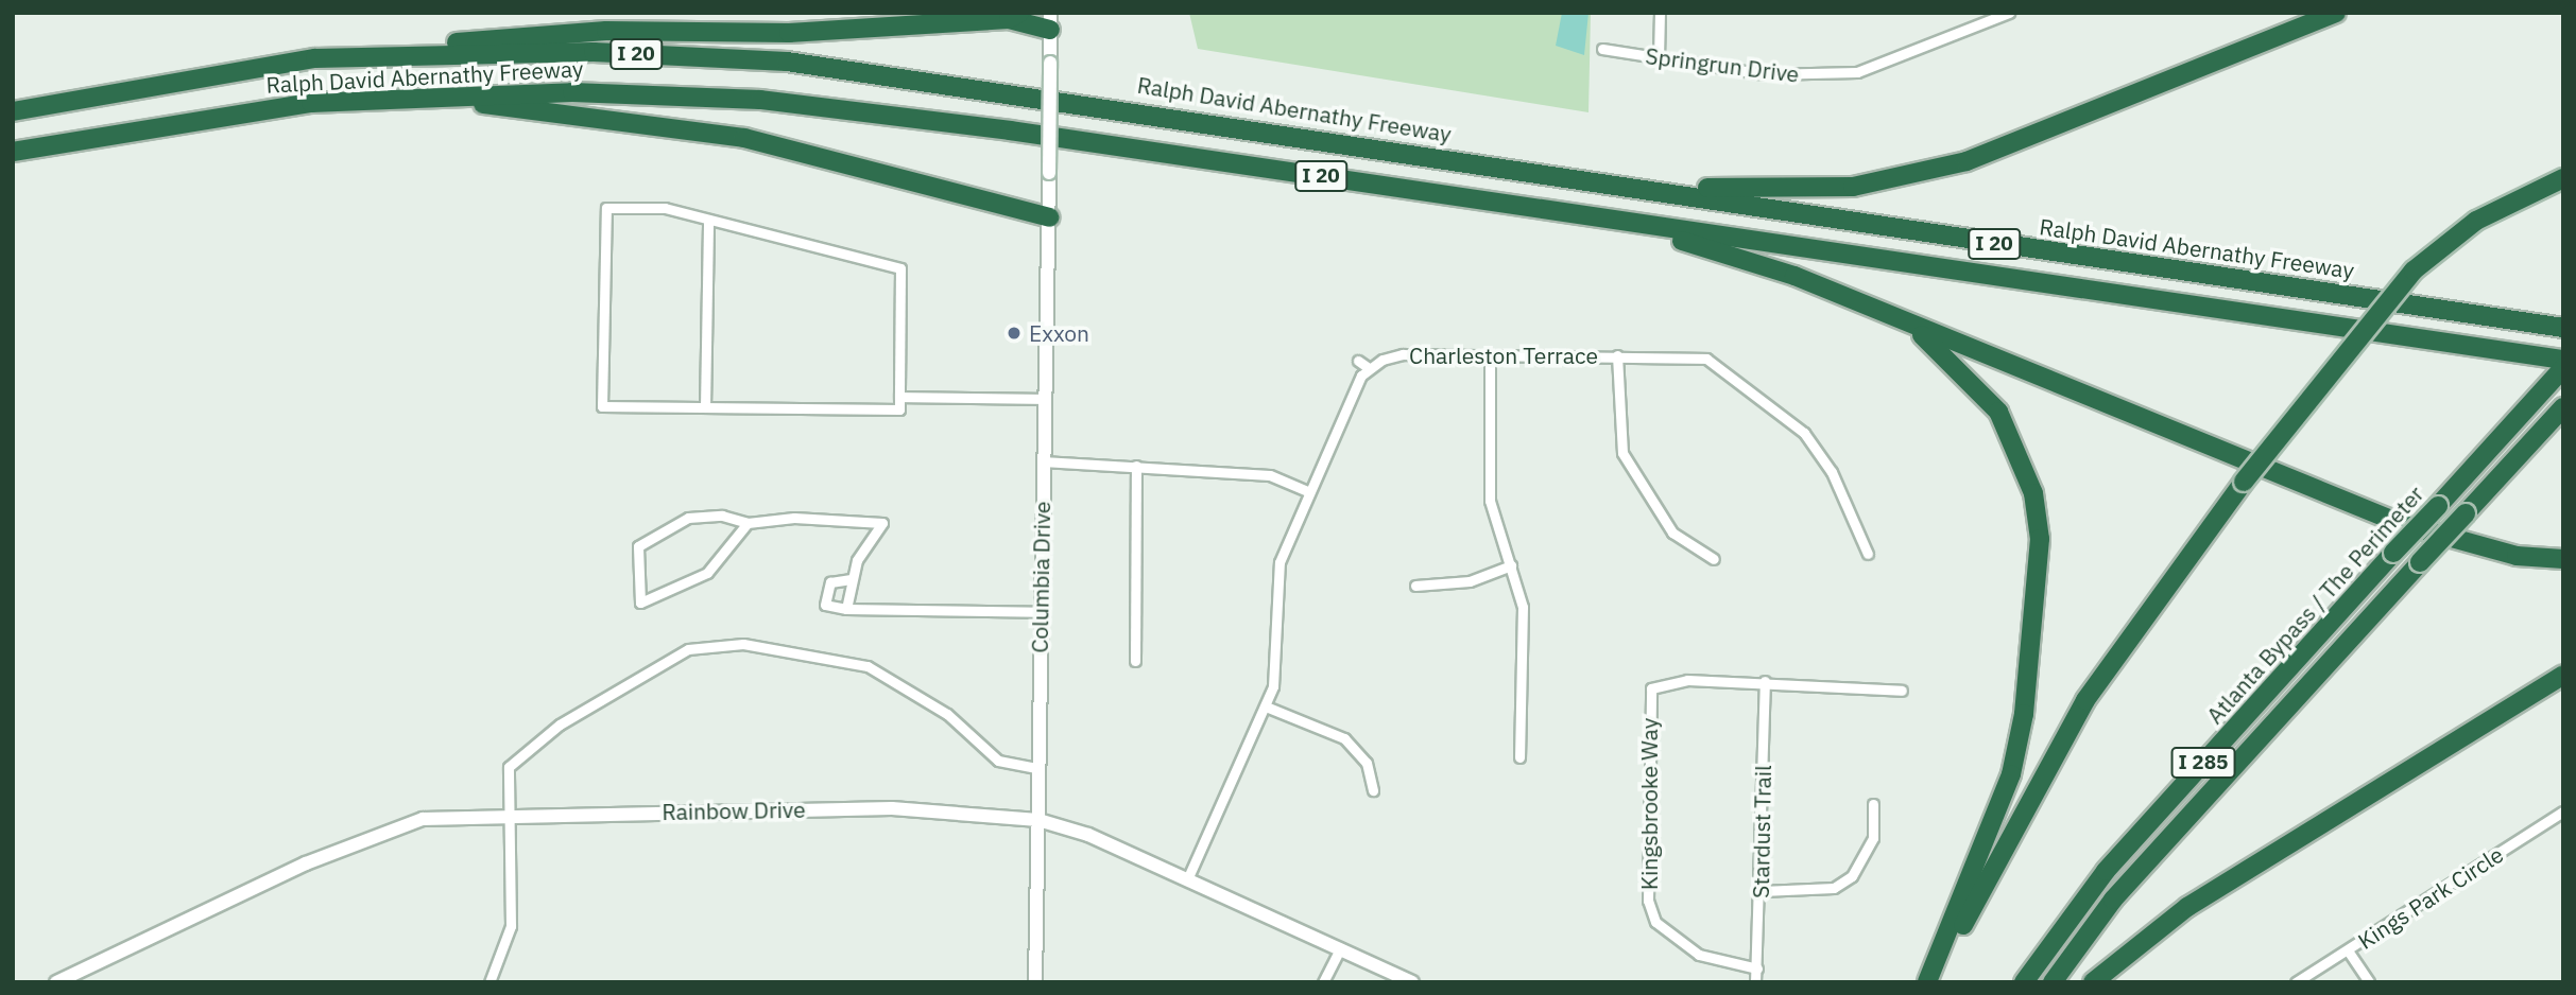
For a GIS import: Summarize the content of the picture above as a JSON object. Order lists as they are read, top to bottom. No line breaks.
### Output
{"streets":{"highway":["I 20","Ralph David Abernathy Freeway","Atlanta Bypass / The Perimeter","I 285"],"street":["Springrun Drive","Charleston Terrace","Columbia Drive","Kingsbrooke Way","Rainbow Drive","Stardust Trail","Kings Park Circle"]},"crossings":[["Columbia Drive","Rainbow Drive"],["Kingsbrooke Way","Stardust Trail"]],"places":["Exxon"]}
